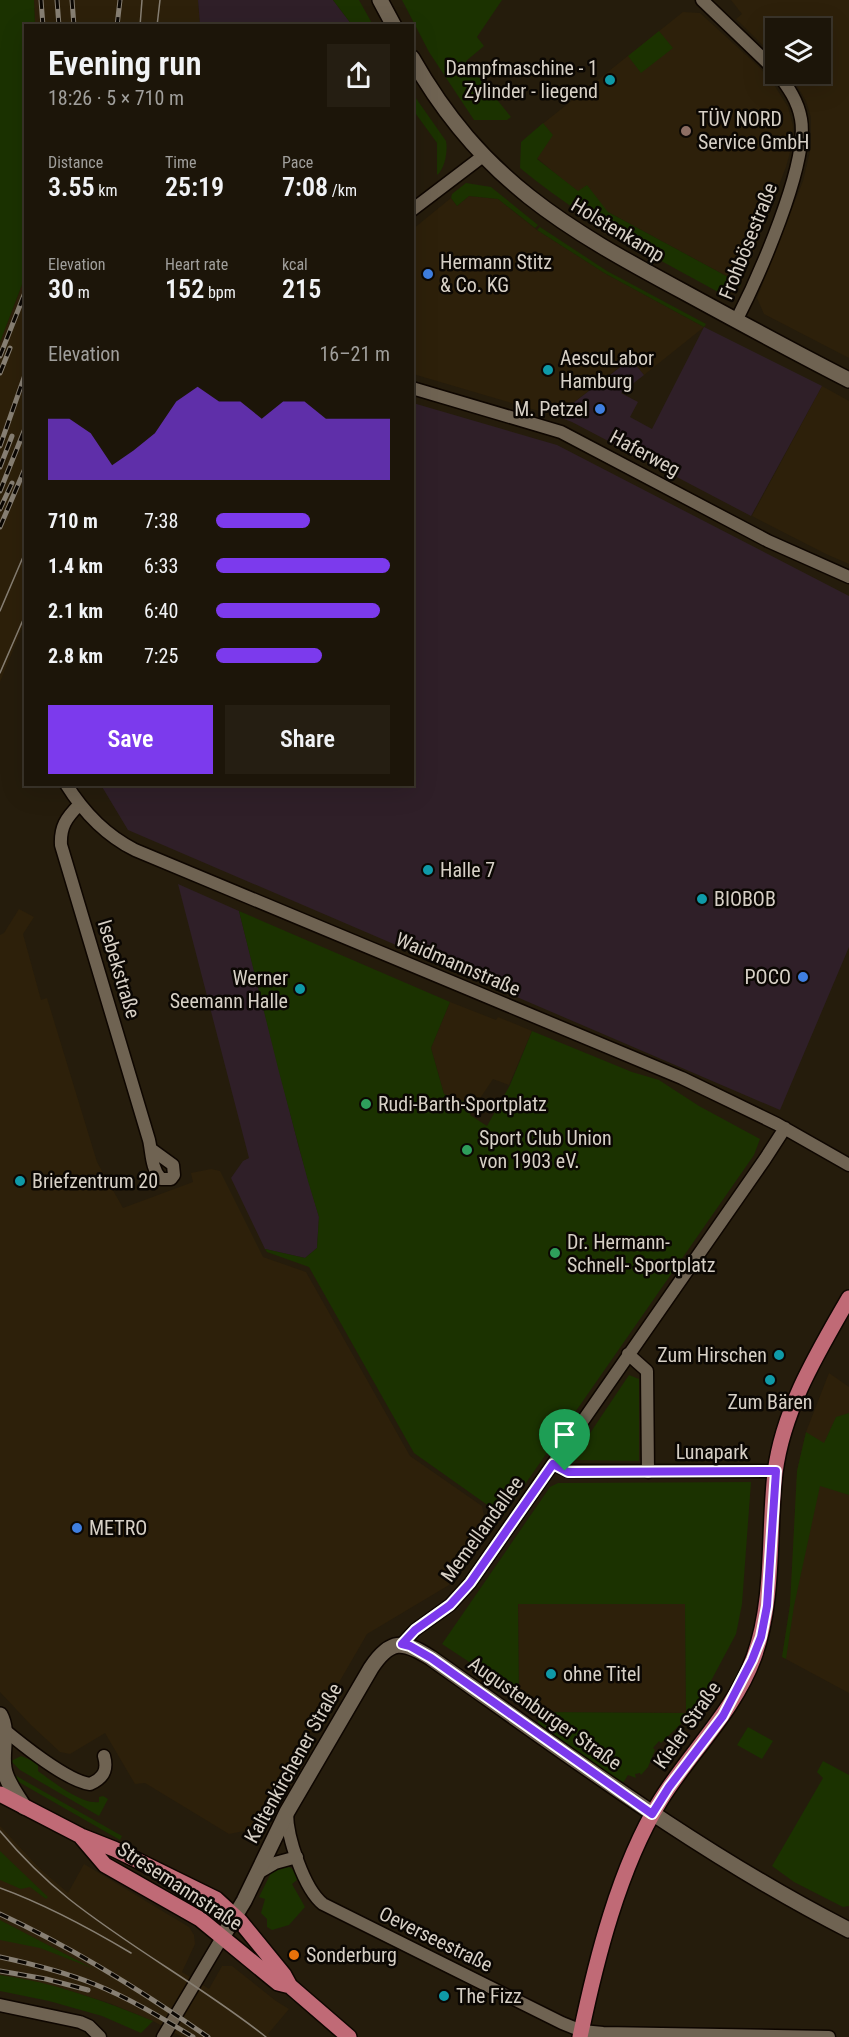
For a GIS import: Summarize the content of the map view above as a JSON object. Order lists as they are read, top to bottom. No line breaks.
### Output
{"streets":{"main road":["Kieler Straße","Stresemannstraße"],"street":["Holstenkamp","Frohbösestraße","Haferweg","Waidmannstraße","Isebekstraße","Lunapark","Memellandallee","Augustenburger Straße","Kaltenkirchener Straße","Oeverseestraße"]},"crossings":[["Holstenkamp","Frohbösestraße"],["Waidmannstraße","Isebekstraße"],["Waidmannstraße","Memellandallee"],["Lunapark","Memellandallee"],["Lunapark","Kieler Straße"],["Memellandallee","Augustenburger Straße"],["Memellandallee","Kaltenkirchener Straße"],["Augustenburger Straße","Kieler Straße"],["Augustenburger Straße","Kaltenkirchener Straße"],["Kieler Straße","Oeverseestraße"],["Kaltenkirchener Straße","Stresemannstraße"],["Kaltenkirchener Straße","Oeverseestraße"]],"places":["Dampfmaschine - 1 Zylinder - liegend","TÜV NORD Service GmbH","Hermann Stitz & Co. KG","AescuLabor Hamburg","M. Petzel","Halle 7","BIOBOB","POCO","Werner Seemann Halle","Rudi-Barth-Sportplatz","Sport Club Union von 1903 eV.","Briefzentrum 20","Dr. Hermann- Schnell- Sportplatz","Zum Hirschen","Zum Bären","METRO","ohne Titel","Sonderburg","The Fizz"],"page":{"heading":["Evening run","18:26 · 5 × 710 m"],"stats":[["Distance","3.55 km"],["Time","25:19"],["Pace","7:08 /km"],["Elevation","30 m"],["Heart rate","152 bpm"],["kcal","215"]],"chart":["Elevation","16–21 m"],"list":[{"name":"710 m","note":"7:38"},{"name":"1.4 km","note":"6:33"},{"name":"2.1 km","note":"6:40"},{"name":"2.8 km","note":"7:25"}],"buttons":["Save","Share"]}}
